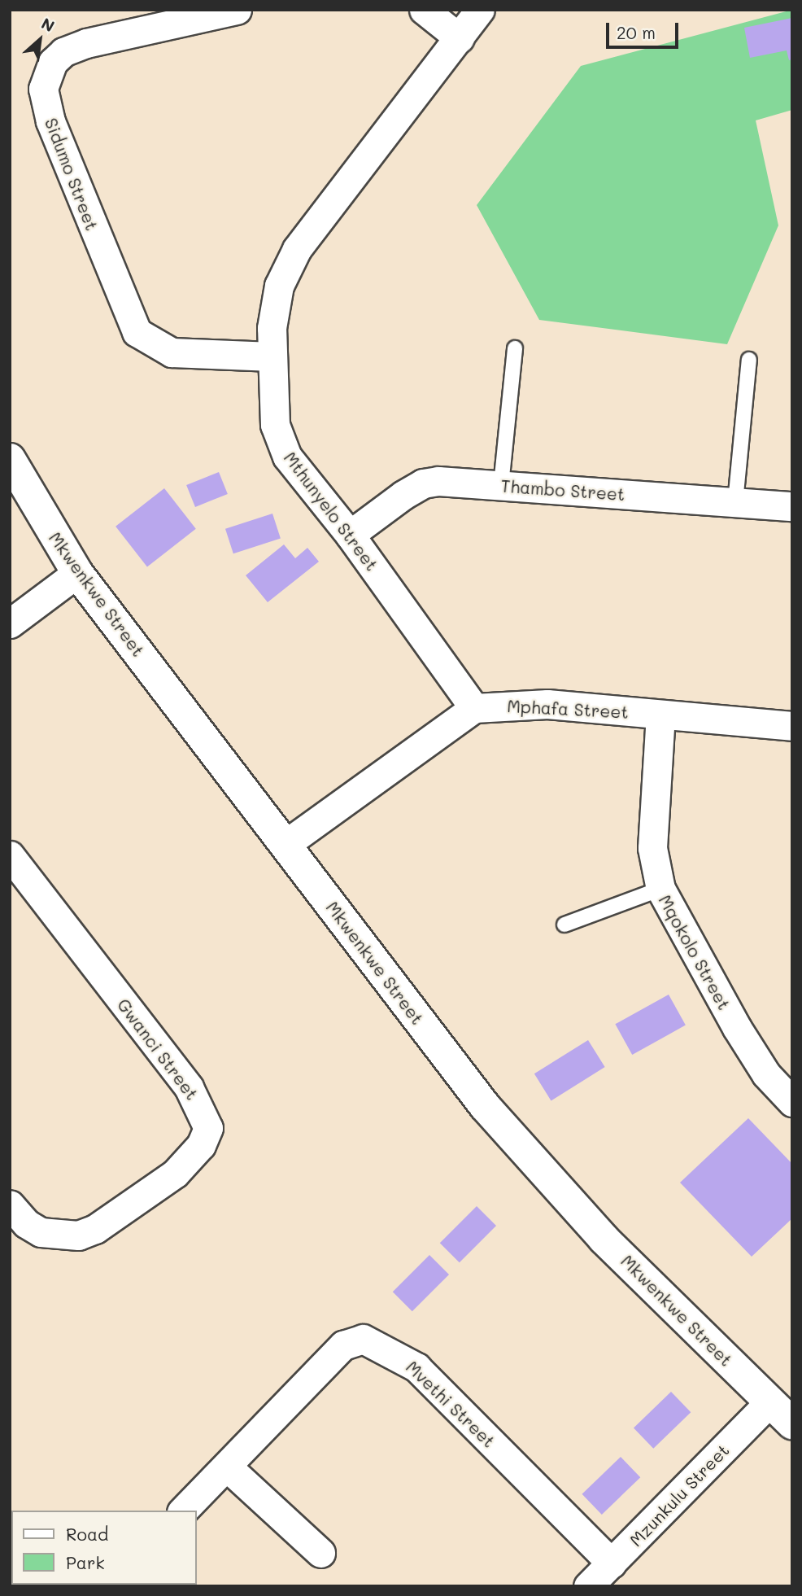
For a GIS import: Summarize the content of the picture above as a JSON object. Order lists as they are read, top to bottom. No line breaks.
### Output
{"streets":{"street":["Sidumo Street","Thambo Street","Mthunyelo Street","Mkwenkwe Street","Mphafa Street","Mqokolo Street","Gwanci Street","Mvethi Street","Mzunkulu Street"]},"crossings":[["Sidumo Street","Mthunyelo Street"],["Thambo Street","Mthunyelo Street"],["Mthunyelo Street","Mphafa Street"],["Mkwenkwe Street","Mzunkulu Street"],["Mphafa Street","Mqokolo Street"],["Mvethi Street","Mzunkulu Street"]],"legend":["Road","Park"],"scale_bar":"20 m","north":"top right"}
